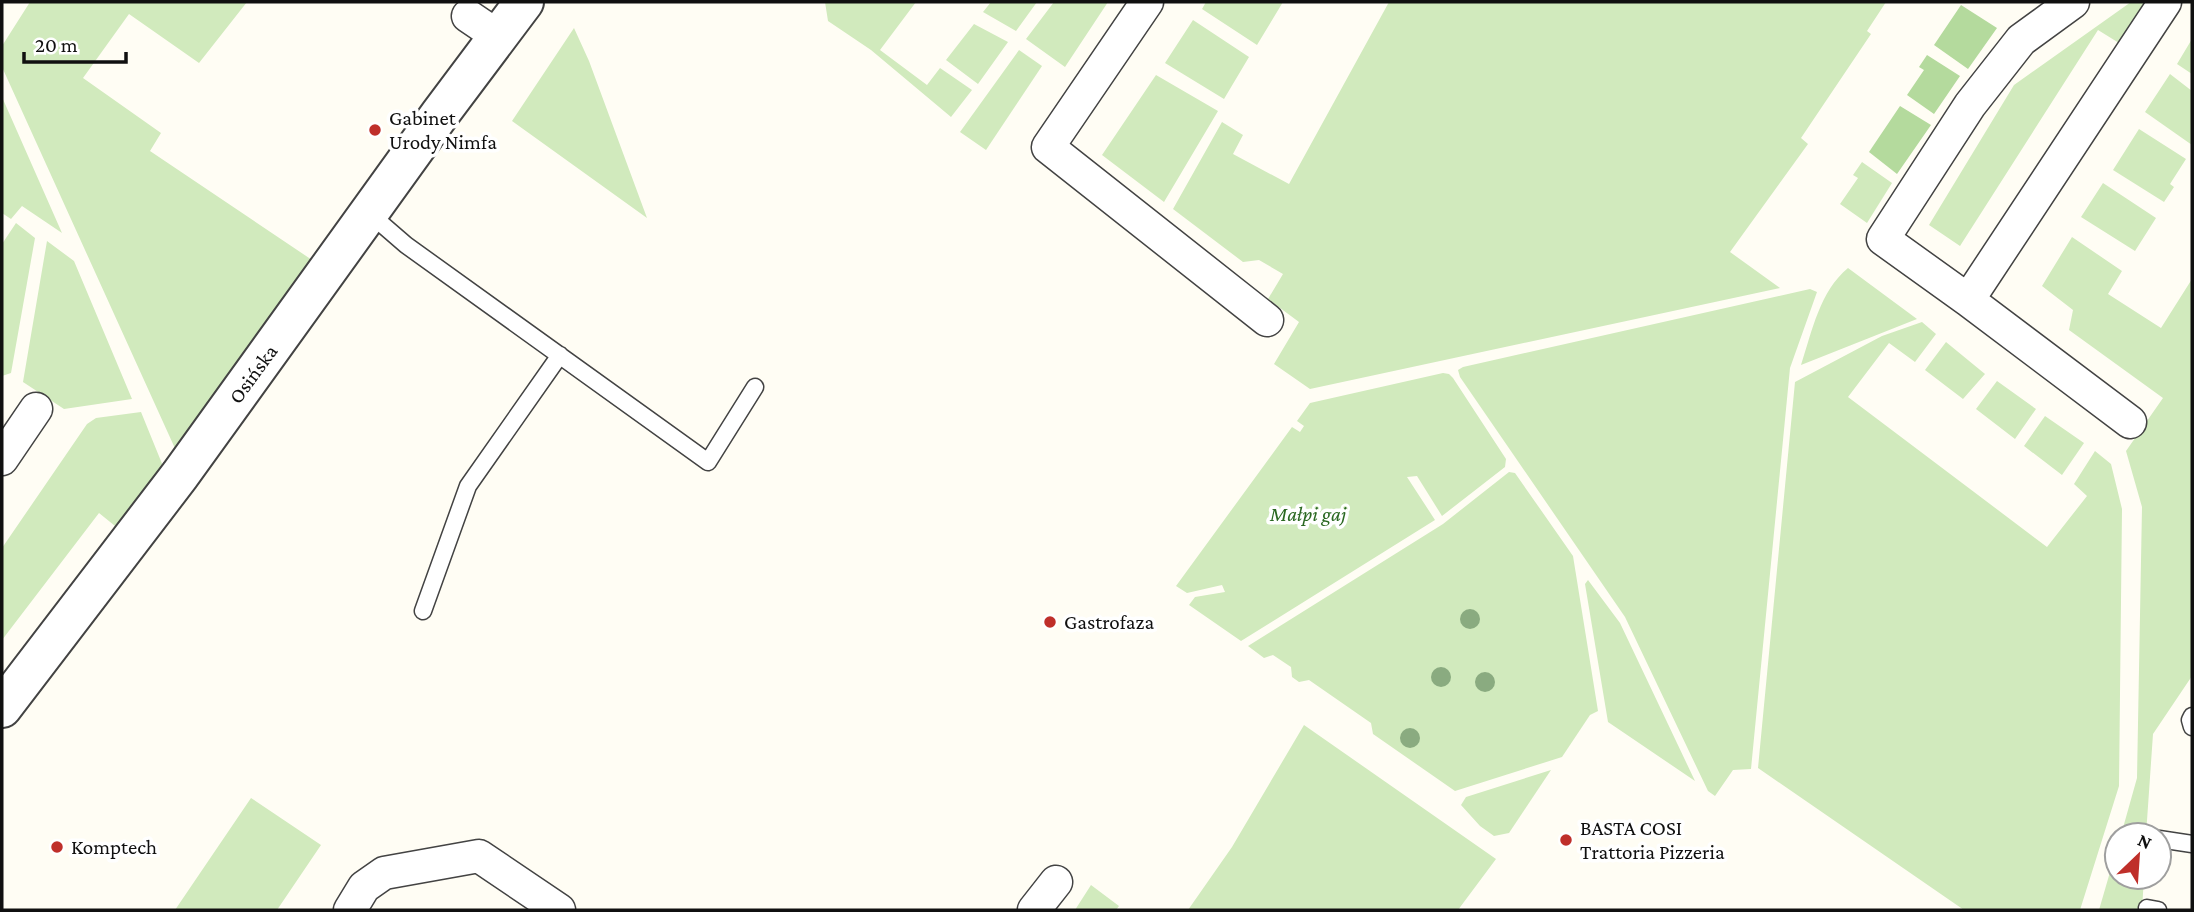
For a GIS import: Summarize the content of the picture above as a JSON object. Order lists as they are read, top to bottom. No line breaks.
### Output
{"streets":{"street":["Osińska"]},"parks":["Małpi gaj"],"places":["Gabinet Urody Nimfa","Gastrofaza","BASTA COSI Trattoria Pizzeria","Komptech"],"scale_bar":"20 m","north":"top right"}
